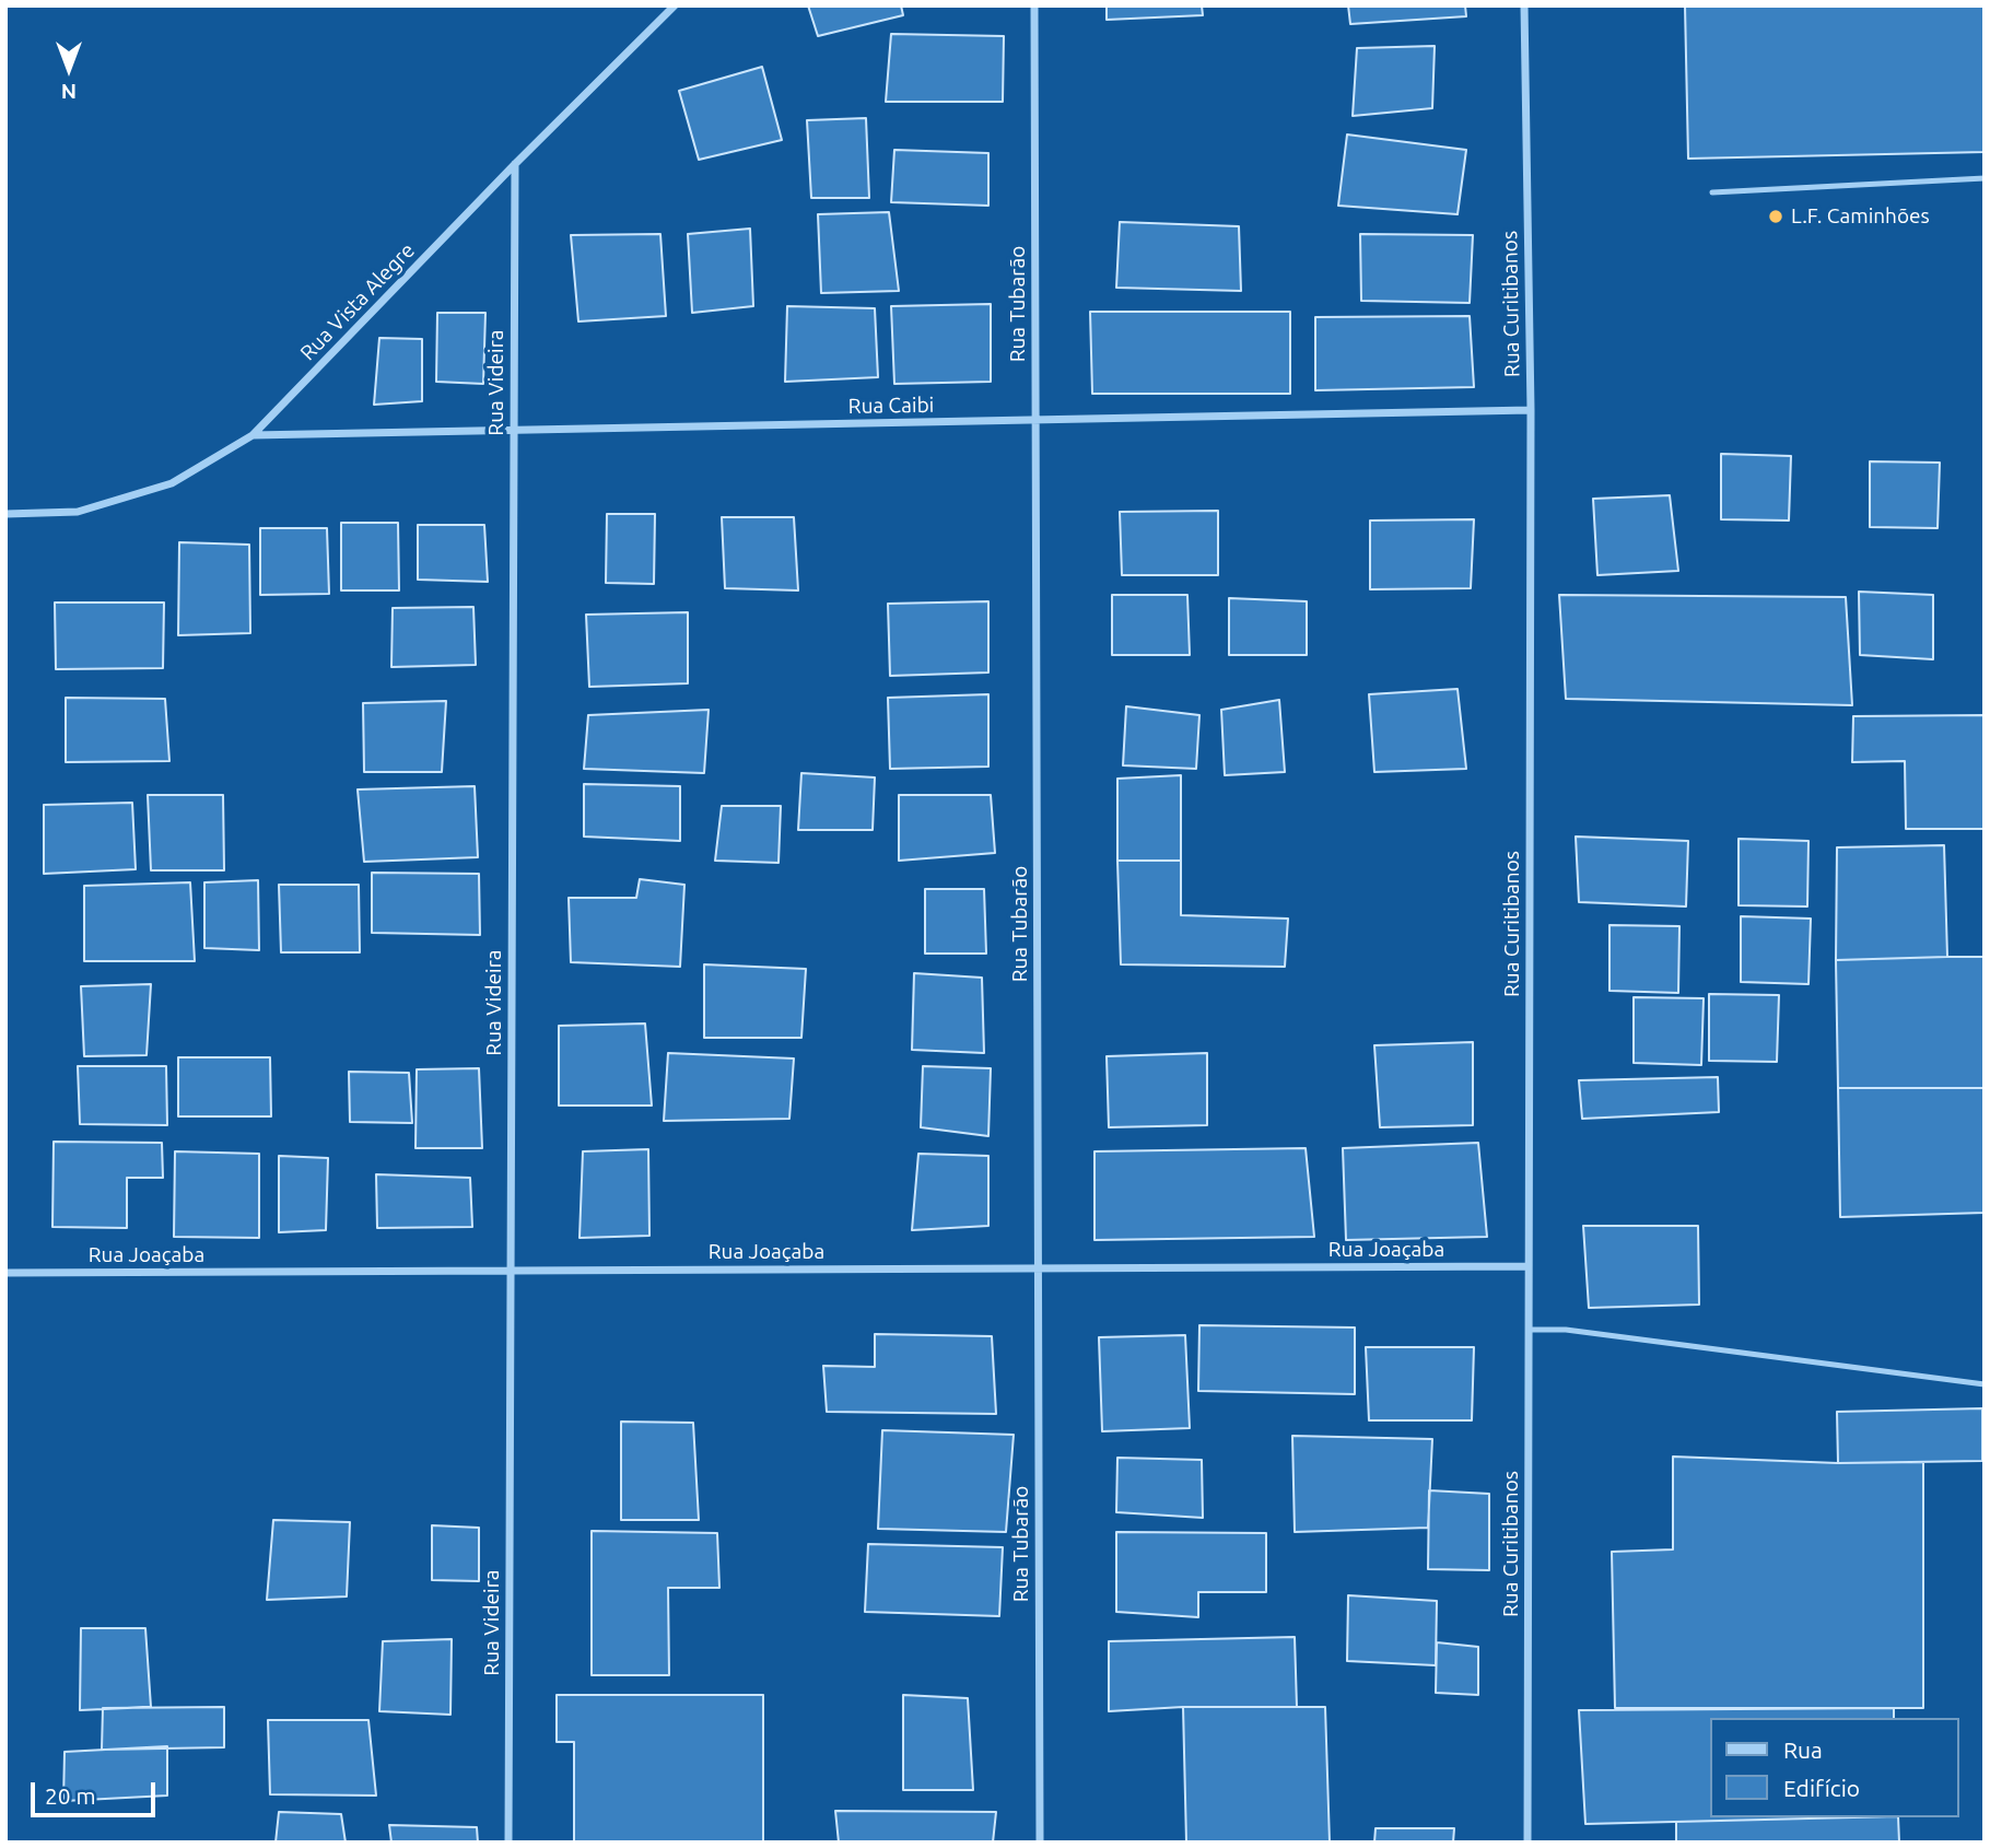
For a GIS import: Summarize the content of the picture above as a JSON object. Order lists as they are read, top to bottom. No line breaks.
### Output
{"streets":{"street":["Rua Vista Alegre","Rua Tubarão","Rua Curitibanos","Rua Videira","Rua Caibi","Rua Joaçaba"]},"crossings":[["Rua Vista Alegre","Rua Videira"],["Rua Vista Alegre","Rua Caibi"],["Rua Tubarão","Rua Caibi"],["Rua Tubarão","Rua Joaçaba"],["Rua Curitibanos","Rua Caibi"],["Rua Curitibanos","Rua Joaçaba"],["Rua Videira","Rua Caibi"],["Rua Videira","Rua Joaçaba"]],"places":["L.F. Caminhões"],"legend":["Rua","Edifício"],"scale_bar":"20 m","north":"bottom"}
